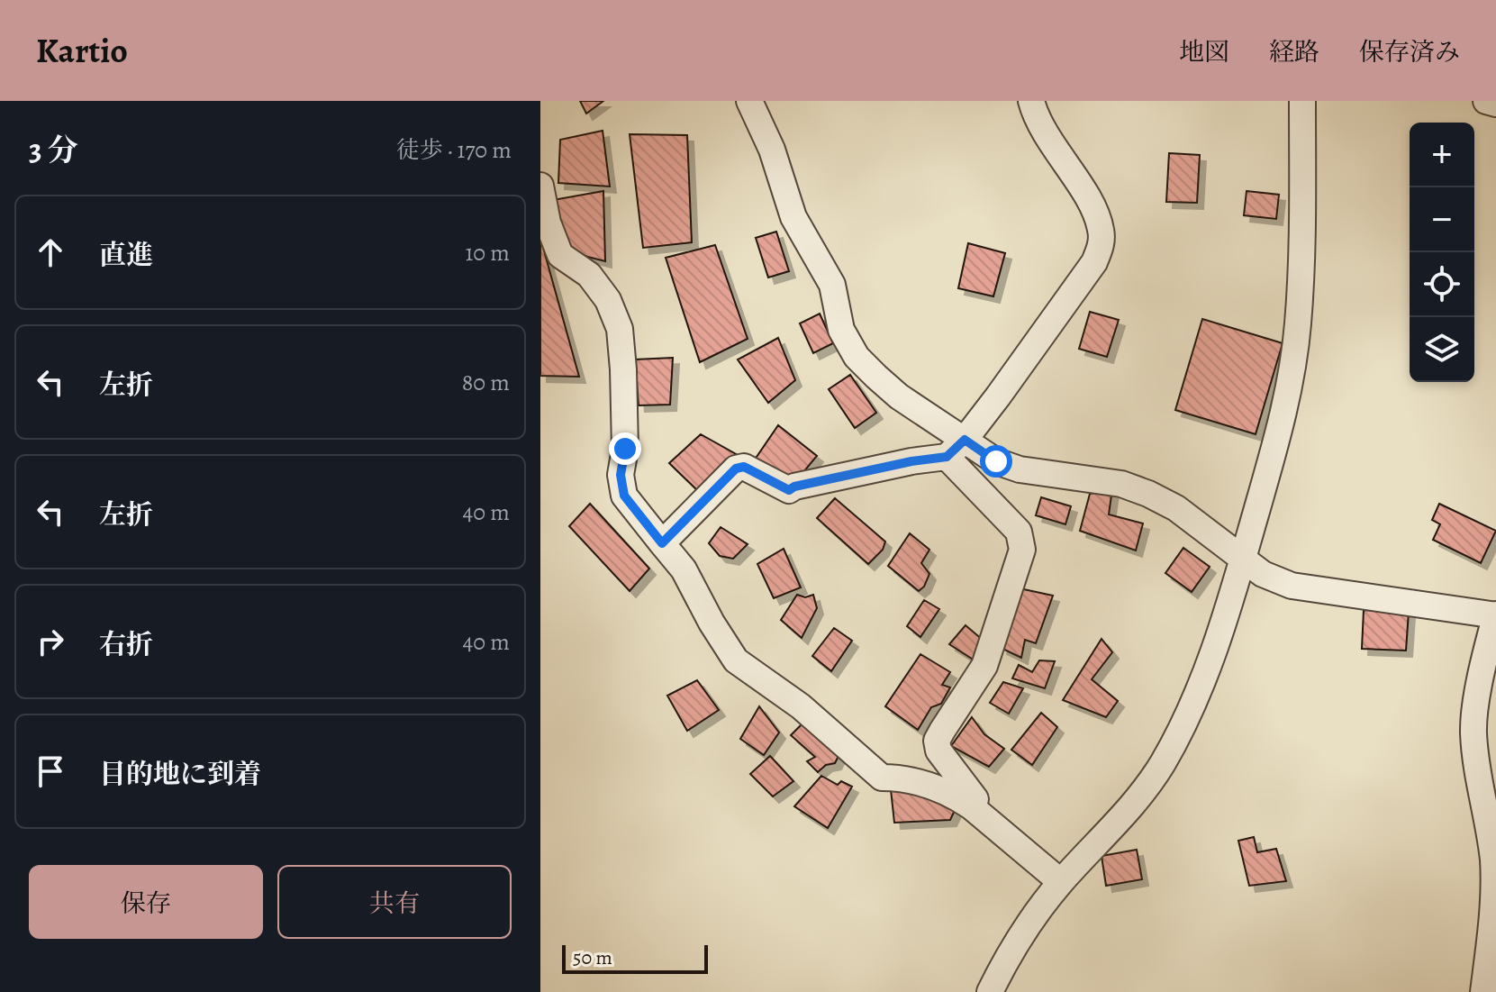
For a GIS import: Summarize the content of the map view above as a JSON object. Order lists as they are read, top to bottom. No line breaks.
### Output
{"scale_bar":"50 m","page":{"header":"Kartio","nav":["地図","経路","保存済み"],"heading":["3 分","徒歩 · 170 m"],"map_buttons":["+","−"],"list":[["直進","10 m"],["左折","80 m"],["左折","40 m"],["右折","40 m"],"目的地に到着"],"buttons":["保存","共有"],"scale":"50 m"}}
